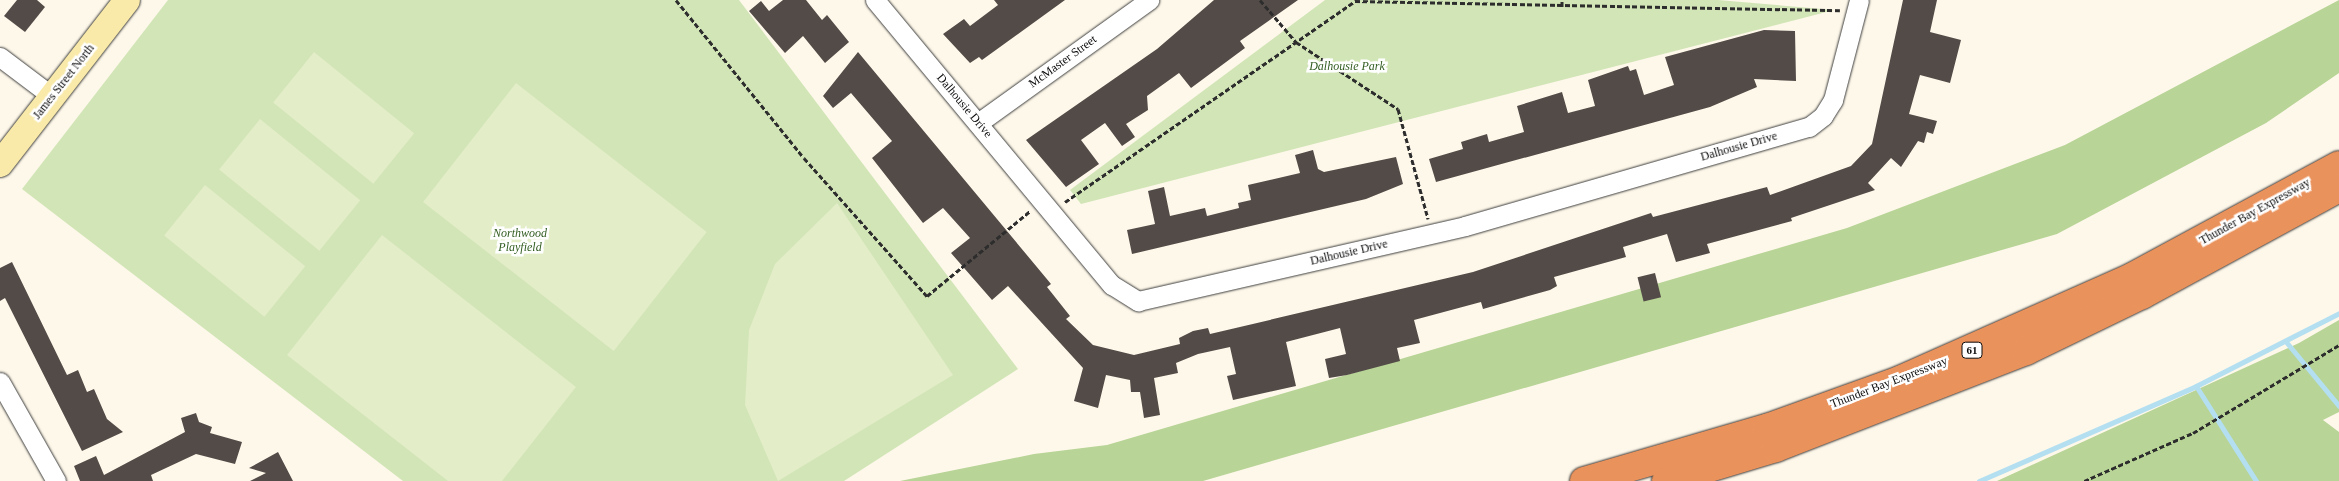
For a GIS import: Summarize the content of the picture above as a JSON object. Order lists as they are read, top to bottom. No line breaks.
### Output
{"streets":{"highway":["Thunder Bay Expressway","61"],"street":["McMaster Street","James Street North","Dalhousie Drive"]},"crossings":[["McMaster Street","Dalhousie Drive"]],"parks":["Dalhousie Park","Northwood Playfield"]}
